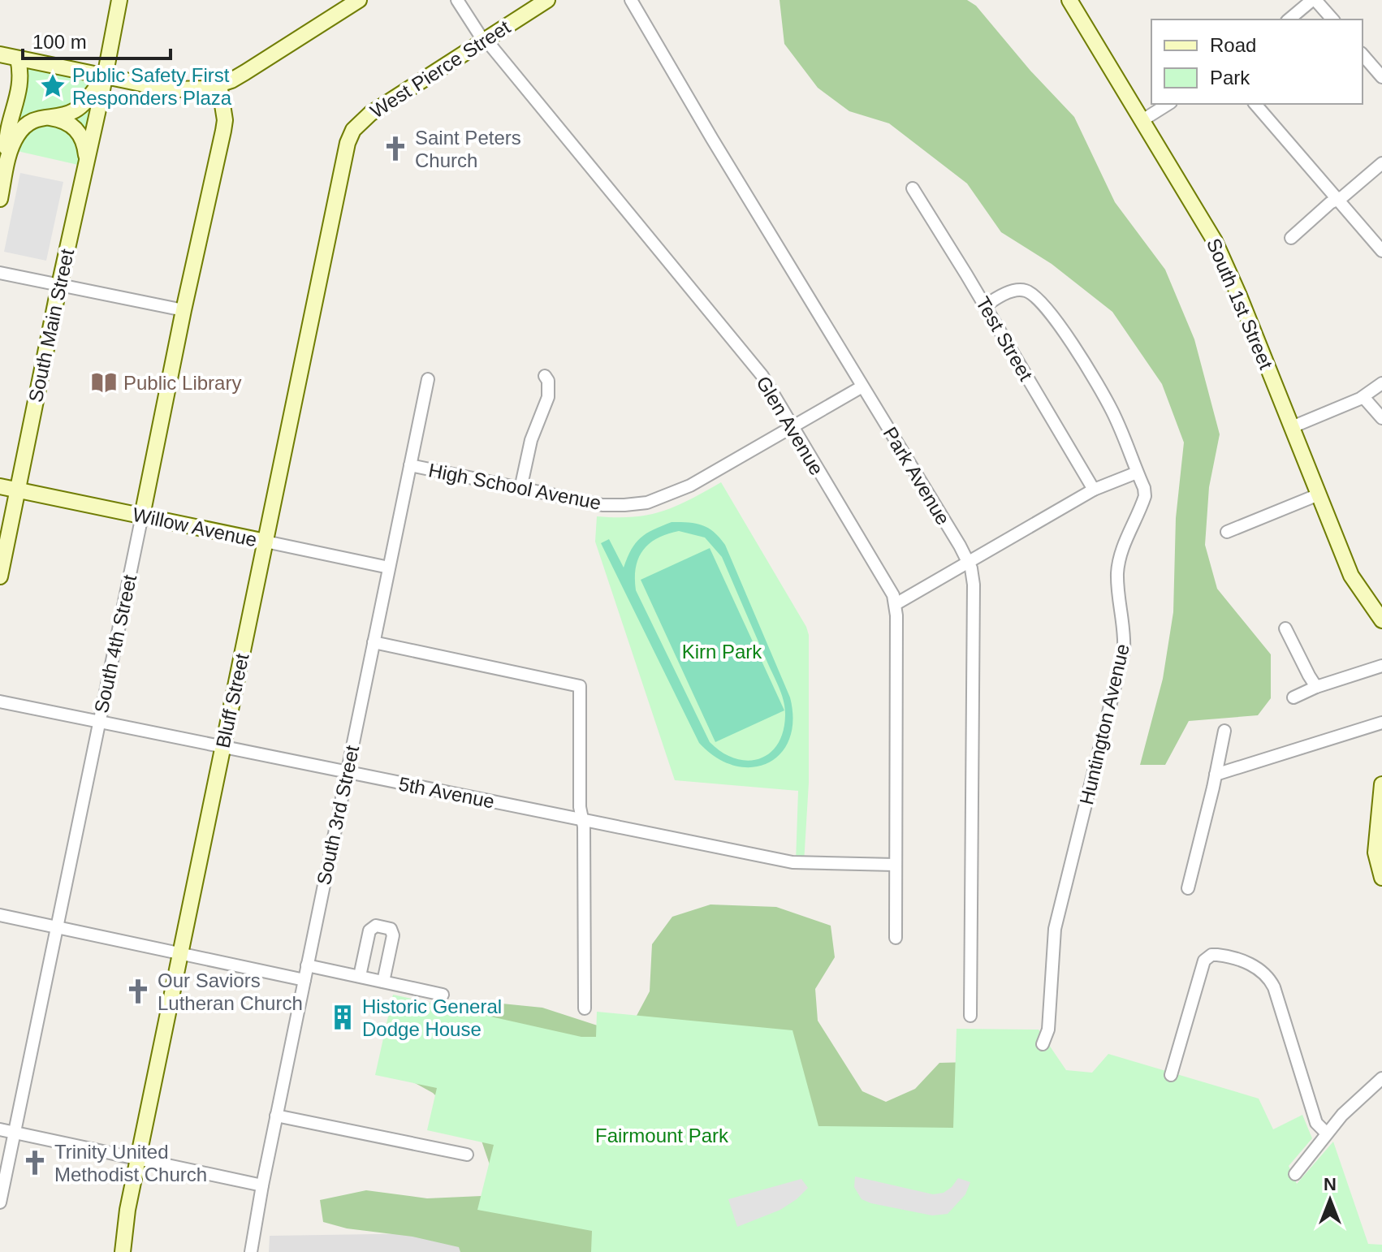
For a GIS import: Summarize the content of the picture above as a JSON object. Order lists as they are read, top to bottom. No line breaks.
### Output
{"streets":{"main road":["West Pierce Street","South 1st Street","South Main Street","Willow Avenue","South 4th Street","Bluff Street"],"street":["Test Street","Glen Avenue","Park Avenue","High School Avenue","Huntington Avenue","5th Avenue","South 3rd Street"]},"crossings":[["West Pierce Street","Glen Avenue"],["West Pierce Street","Bluff Street"],["South Main Street","Willow Avenue"],["Test Street","Huntington Avenue"],["Glen Avenue","High School Avenue"],["Glen Avenue","5th Avenue"],["Park Avenue","High School Avenue"],["High School Avenue","South 3rd Street"],["Willow Avenue","South 4th Street"],["Willow Avenue","Bluff Street"],["Willow Avenue","South 3rd Street"],["South 4th Street","5th Avenue"],["Bluff Street","5th Avenue"],["5th Avenue","South 3rd Street"]],"parks":["Kirn Park","Fairmount Park"],"places":{"place":["Public Safety First Responders Plaza"],"church":["Saint Peters Church","Our Saviors Lutheran Church","Trinity United Methodist Church"],"library":["Public Library"],"building":["Historic General Dodge House"]},"legend":["Road","Park"],"scale_bar":"100 m","north":"top"}
